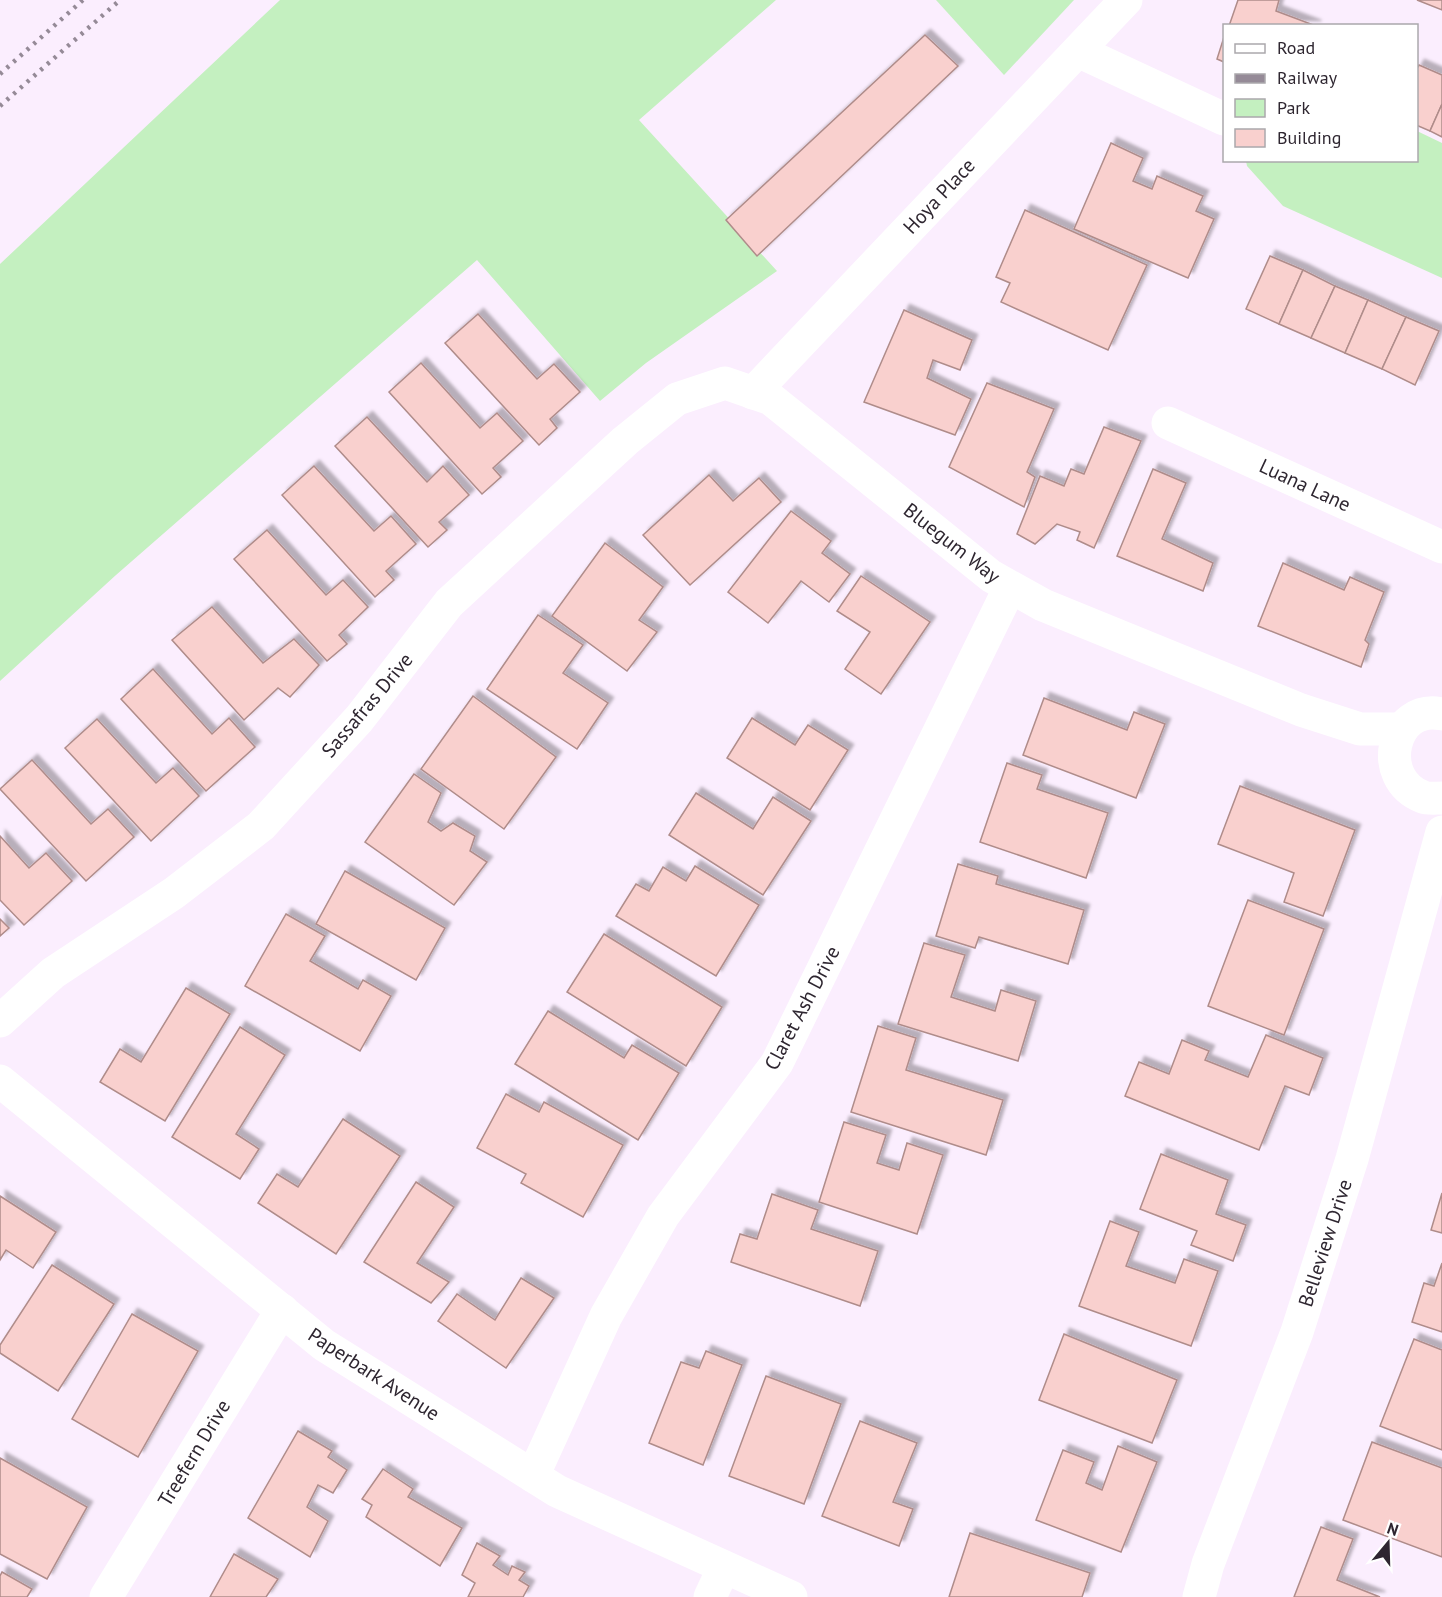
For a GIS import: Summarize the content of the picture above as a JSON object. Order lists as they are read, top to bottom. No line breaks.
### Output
{"streets":{"street":["Hoya Place","Luana Lane","Bluegum Way","Sassafras Drive","Claret Ash Drive","Belleview Drive","Paperbark Avenue","Treefern Drive"]},"crossings":[["Hoya Place","Bluegum Way"],["Hoya Place","Sassafras Drive"],["Bluegum Way","Sassafras Drive"],["Bluegum Way","Claret Ash Drive"],["Bluegum Way","Belleview Drive"],["Claret Ash Drive","Paperbark Avenue"],["Paperbark Avenue","Treefern Drive"]],"legend":["Road","Railway","Park","Building"],"north":"top"}
